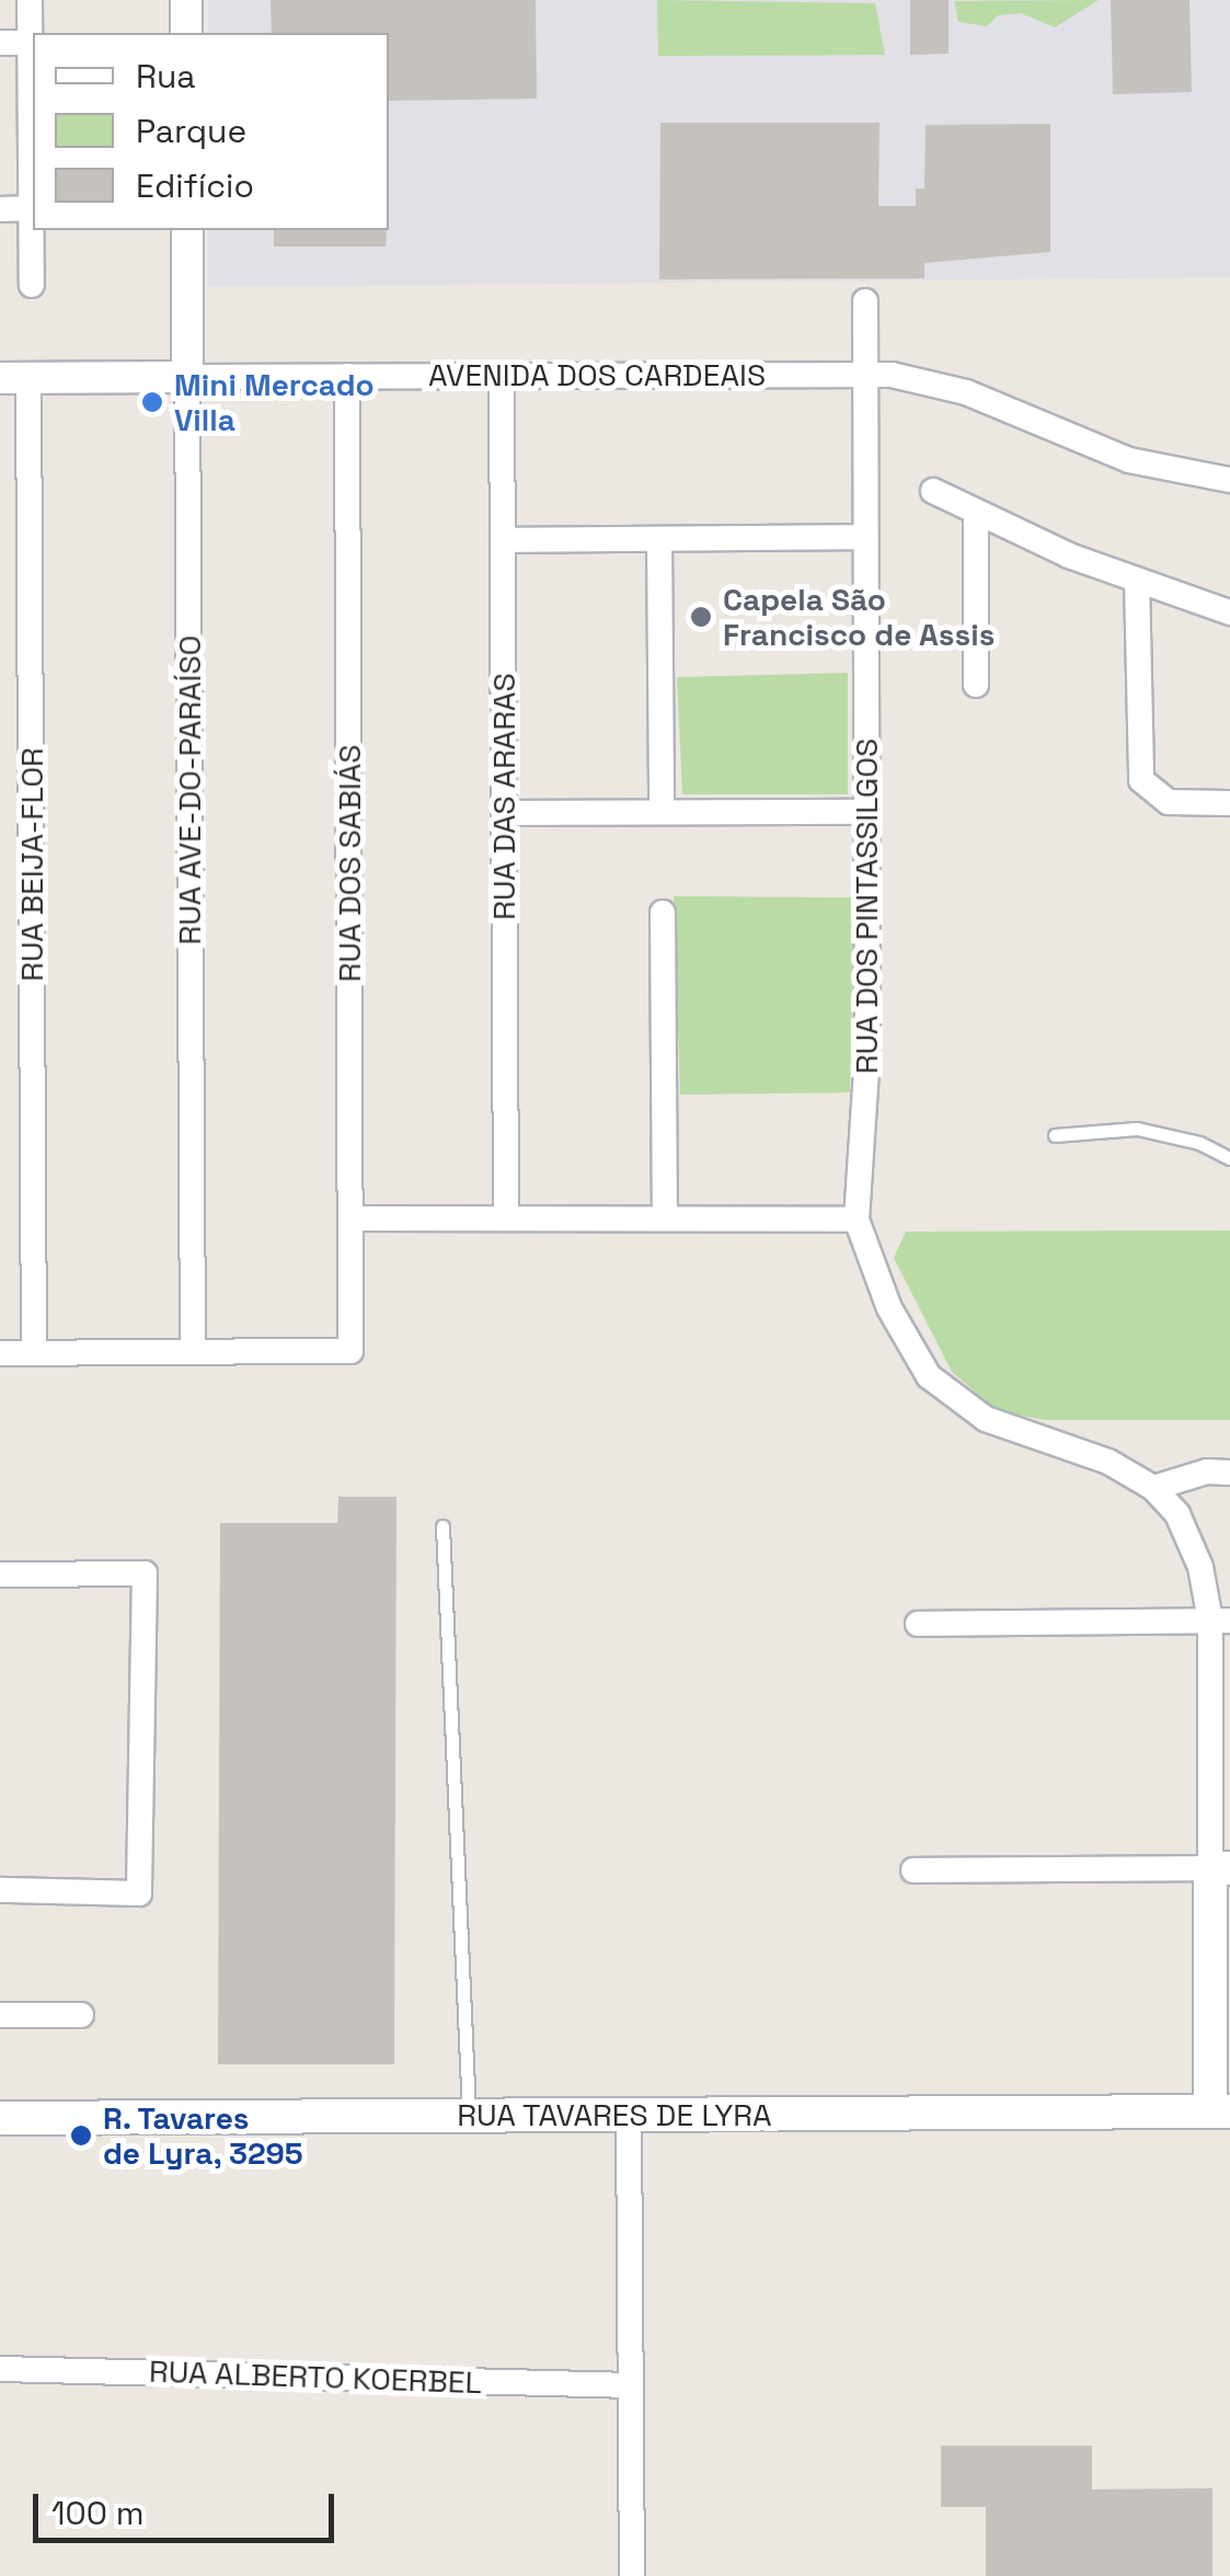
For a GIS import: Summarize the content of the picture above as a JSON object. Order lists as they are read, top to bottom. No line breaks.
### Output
{"streets":{"main road":["RUA TAVARES DE LYRA"],"street":["AVENIDA DOS CARDEAIS","RUA AVE-DO-PARAÍSO","RUA DAS ARARAS","RUA DOS SABIÁS","RUA BEIJA-FLOR","RUA DOS PINTASSILGOS","RUA ALBERTO KOERBEL"]},"crossings":[["AVENIDA DOS CARDEAIS","RUA AVE-DO-PARAÍSO"],["AVENIDA DOS CARDEAIS","RUA DAS ARARAS"],["AVENIDA DOS CARDEAIS","RUA DOS SABIÁS"],["AVENIDA DOS CARDEAIS","RUA BEIJA-FLOR"],["AVENIDA DOS CARDEAIS","RUA DOS PINTASSILGOS"],["RUA AVE-DO-PARAÍSO","RUA DOS SABIÁS"]],"places":["Mini Mercado Villa","Capela São Francisco de Assis","R. Tavares de Lyra, 3295"],"legend":["Rua","Parque","Edifício"],"scale_bar":"100 m"}
